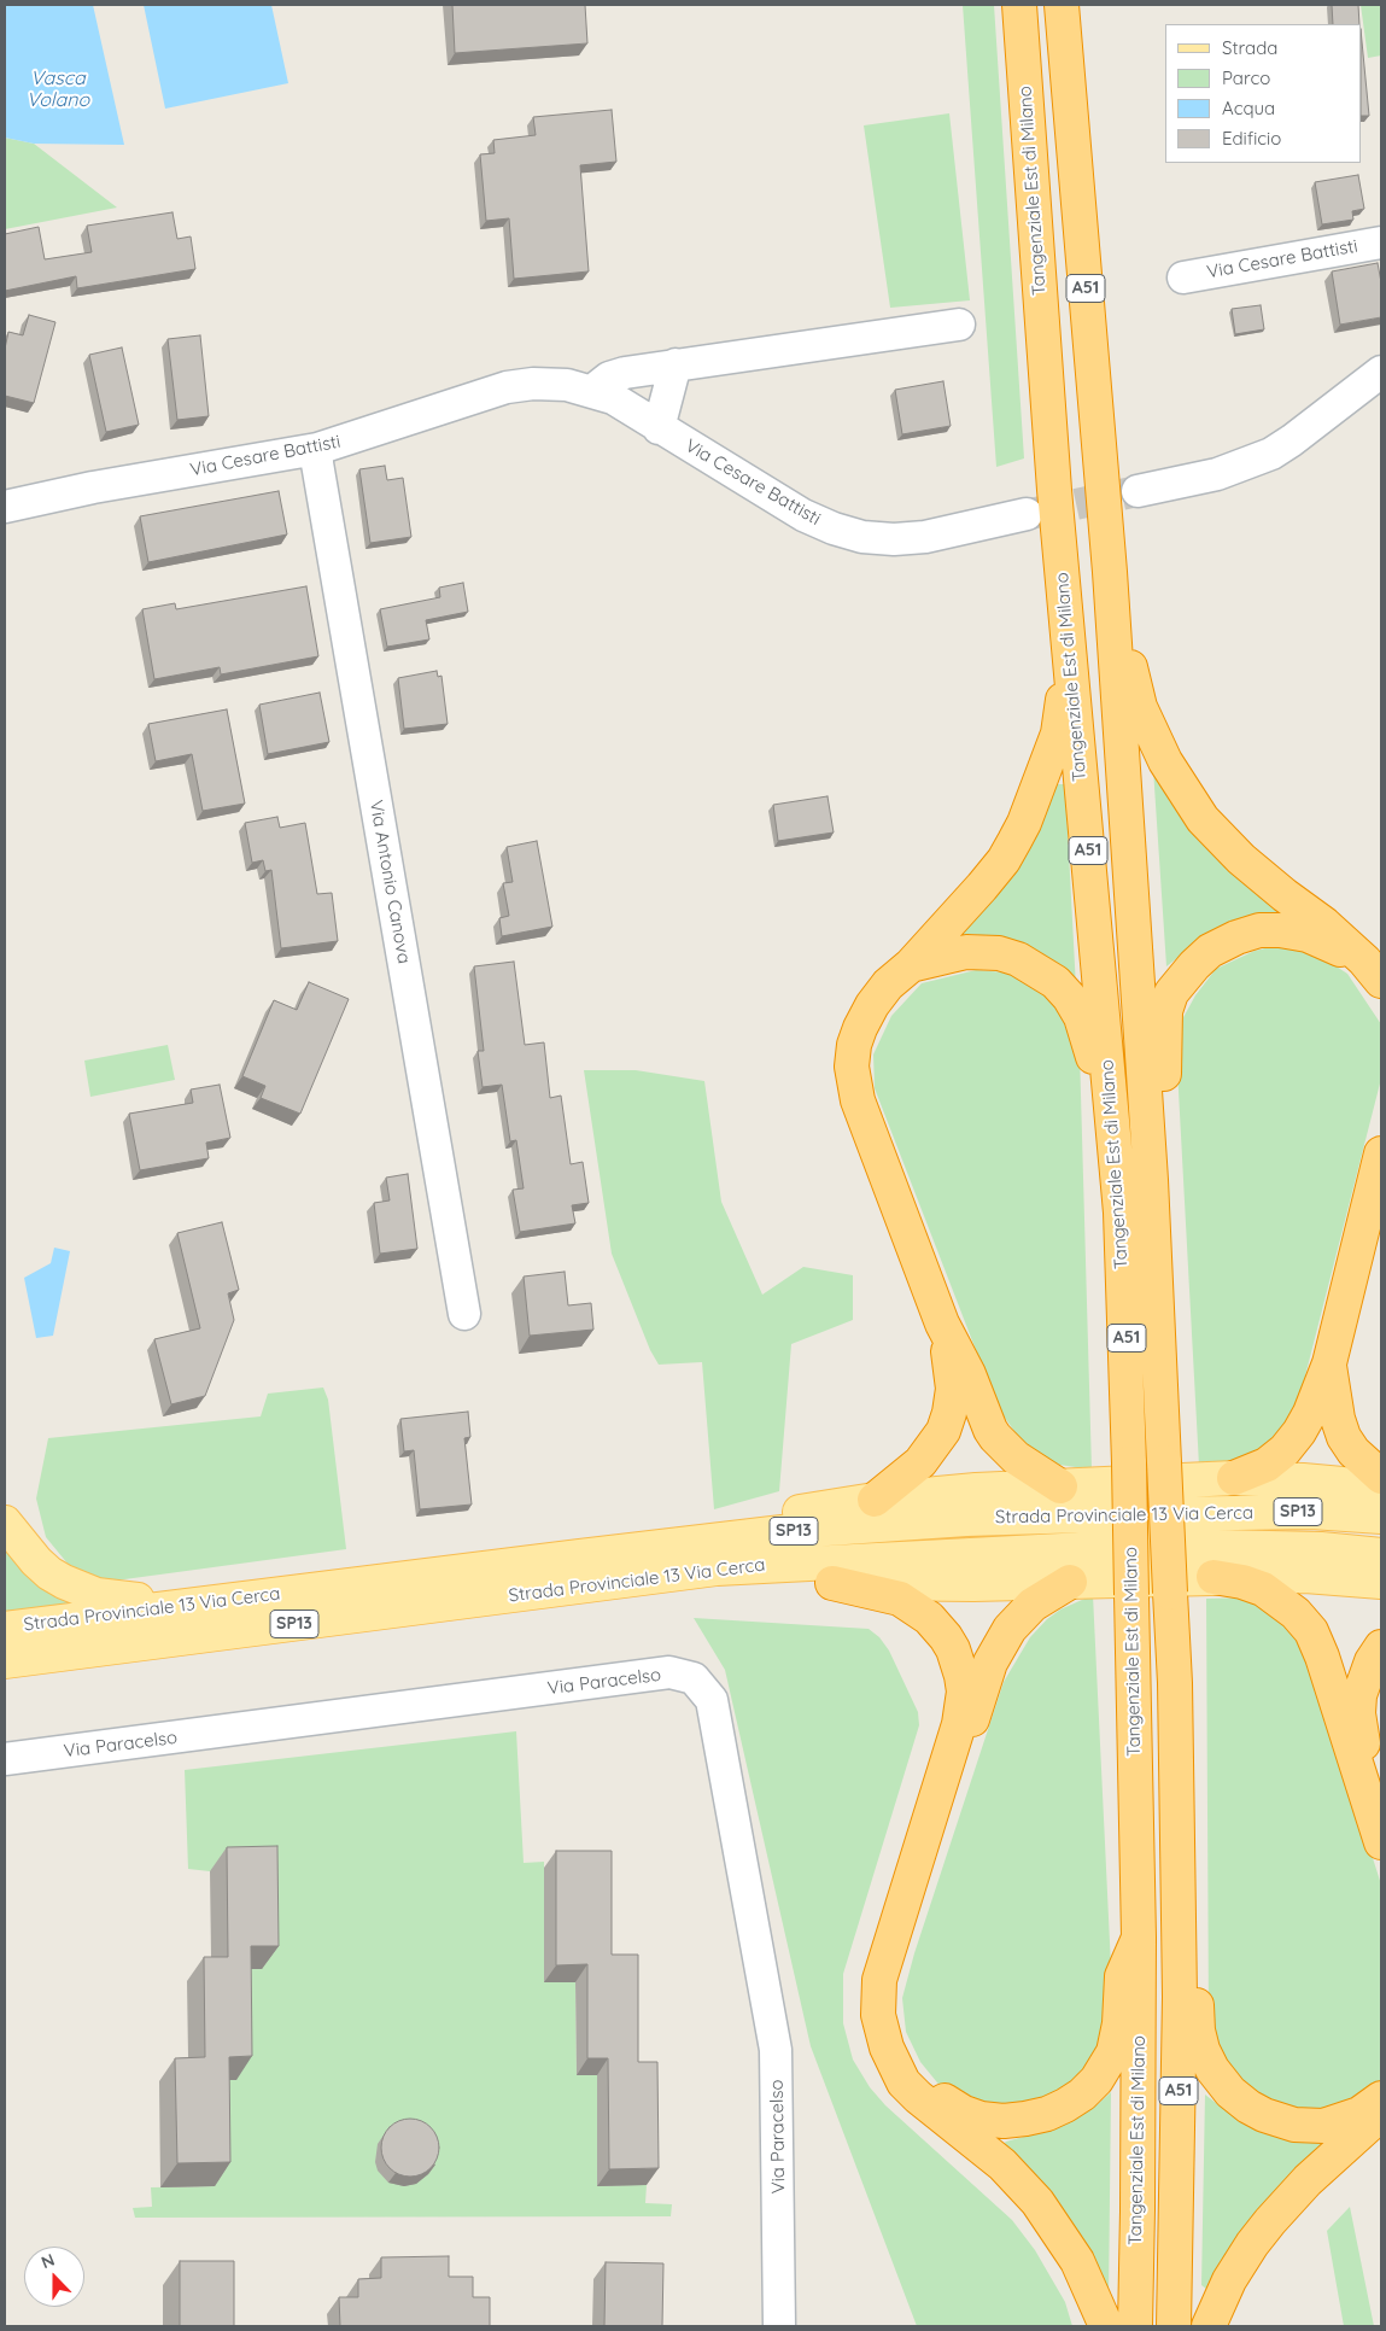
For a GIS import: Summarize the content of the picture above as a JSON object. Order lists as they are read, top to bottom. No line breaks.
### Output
{"streets":{"highway":["Tangenziale Est di Milano","A51"],"main road":["SP13","Strada Provinciale 13 Via Cerca"],"street":["Via Cesare Battisti","Via Antonio Canova","Via Paracelso"]},"crossings":[["Via Cesare Battisti","Via Antonio Canova"]],"water":["Vasca Volano"],"legend":["Strada","Parco","Acqua","Edificio"],"north":"top"}
